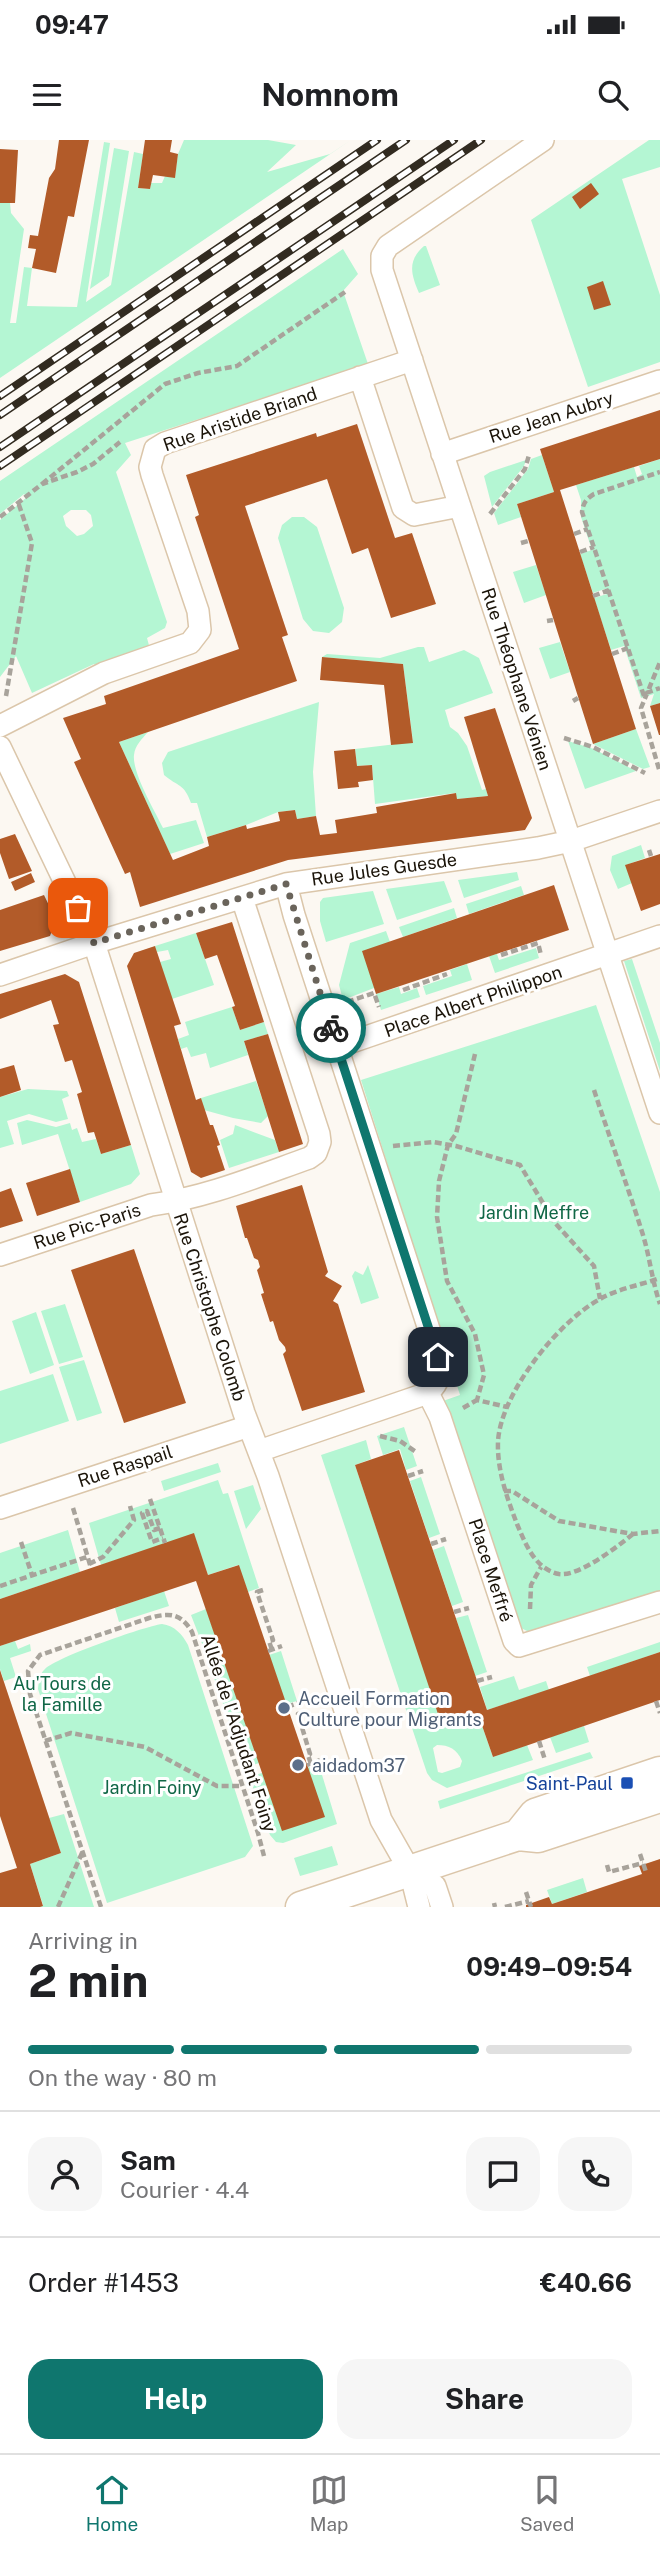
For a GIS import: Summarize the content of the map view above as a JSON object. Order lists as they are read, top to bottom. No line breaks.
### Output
{"streets":{"street":["Rue Jean Aubry","Rue Aristide Briand","Rue Théophane Vénien","Rue Jules Guesde","Place Albert Philippon","Rue Pic-Paris","Rue Christophe Colomb","Rue Raspail","Place Meffré"],"path":["Allée de l'Adjudant Foiny"]},"crossings":[["Rue Jean Aubry","Rue Théophane Vénien"],["Rue Aristide Briand","Rue Théophane Vénien"],["Rue Théophane Vénien","Rue Jules Guesde"],["Rue Théophane Vénien","Place Albert Philippon"],["Rue Jules Guesde","Rue Pic-Paris"],["Rue Jules Guesde","Rue Christophe Colomb"],["Rue Pic-Paris","Rue Christophe Colomb"],["Rue Christophe Colomb","Rue Raspail"]],"parks":["Jardin Meffre","Au'Tours de la Famille","Jardin Foiny"],"places":{"other":["Accueil Formation Culture pour Migrants","aidadom37"],"transit":["Saint-Paul"]},"page":{"status":"09:47","header":"Nomnom","heading":["2 min","Arriving in","09:49–09:54"],"panel":["Sam","Courier · 4.4","Order #1453","€40.66"],"bar":"On the way · 80 m","buttons":["Help","Share"],"tabs":["Home","Map","Saved"]}}
